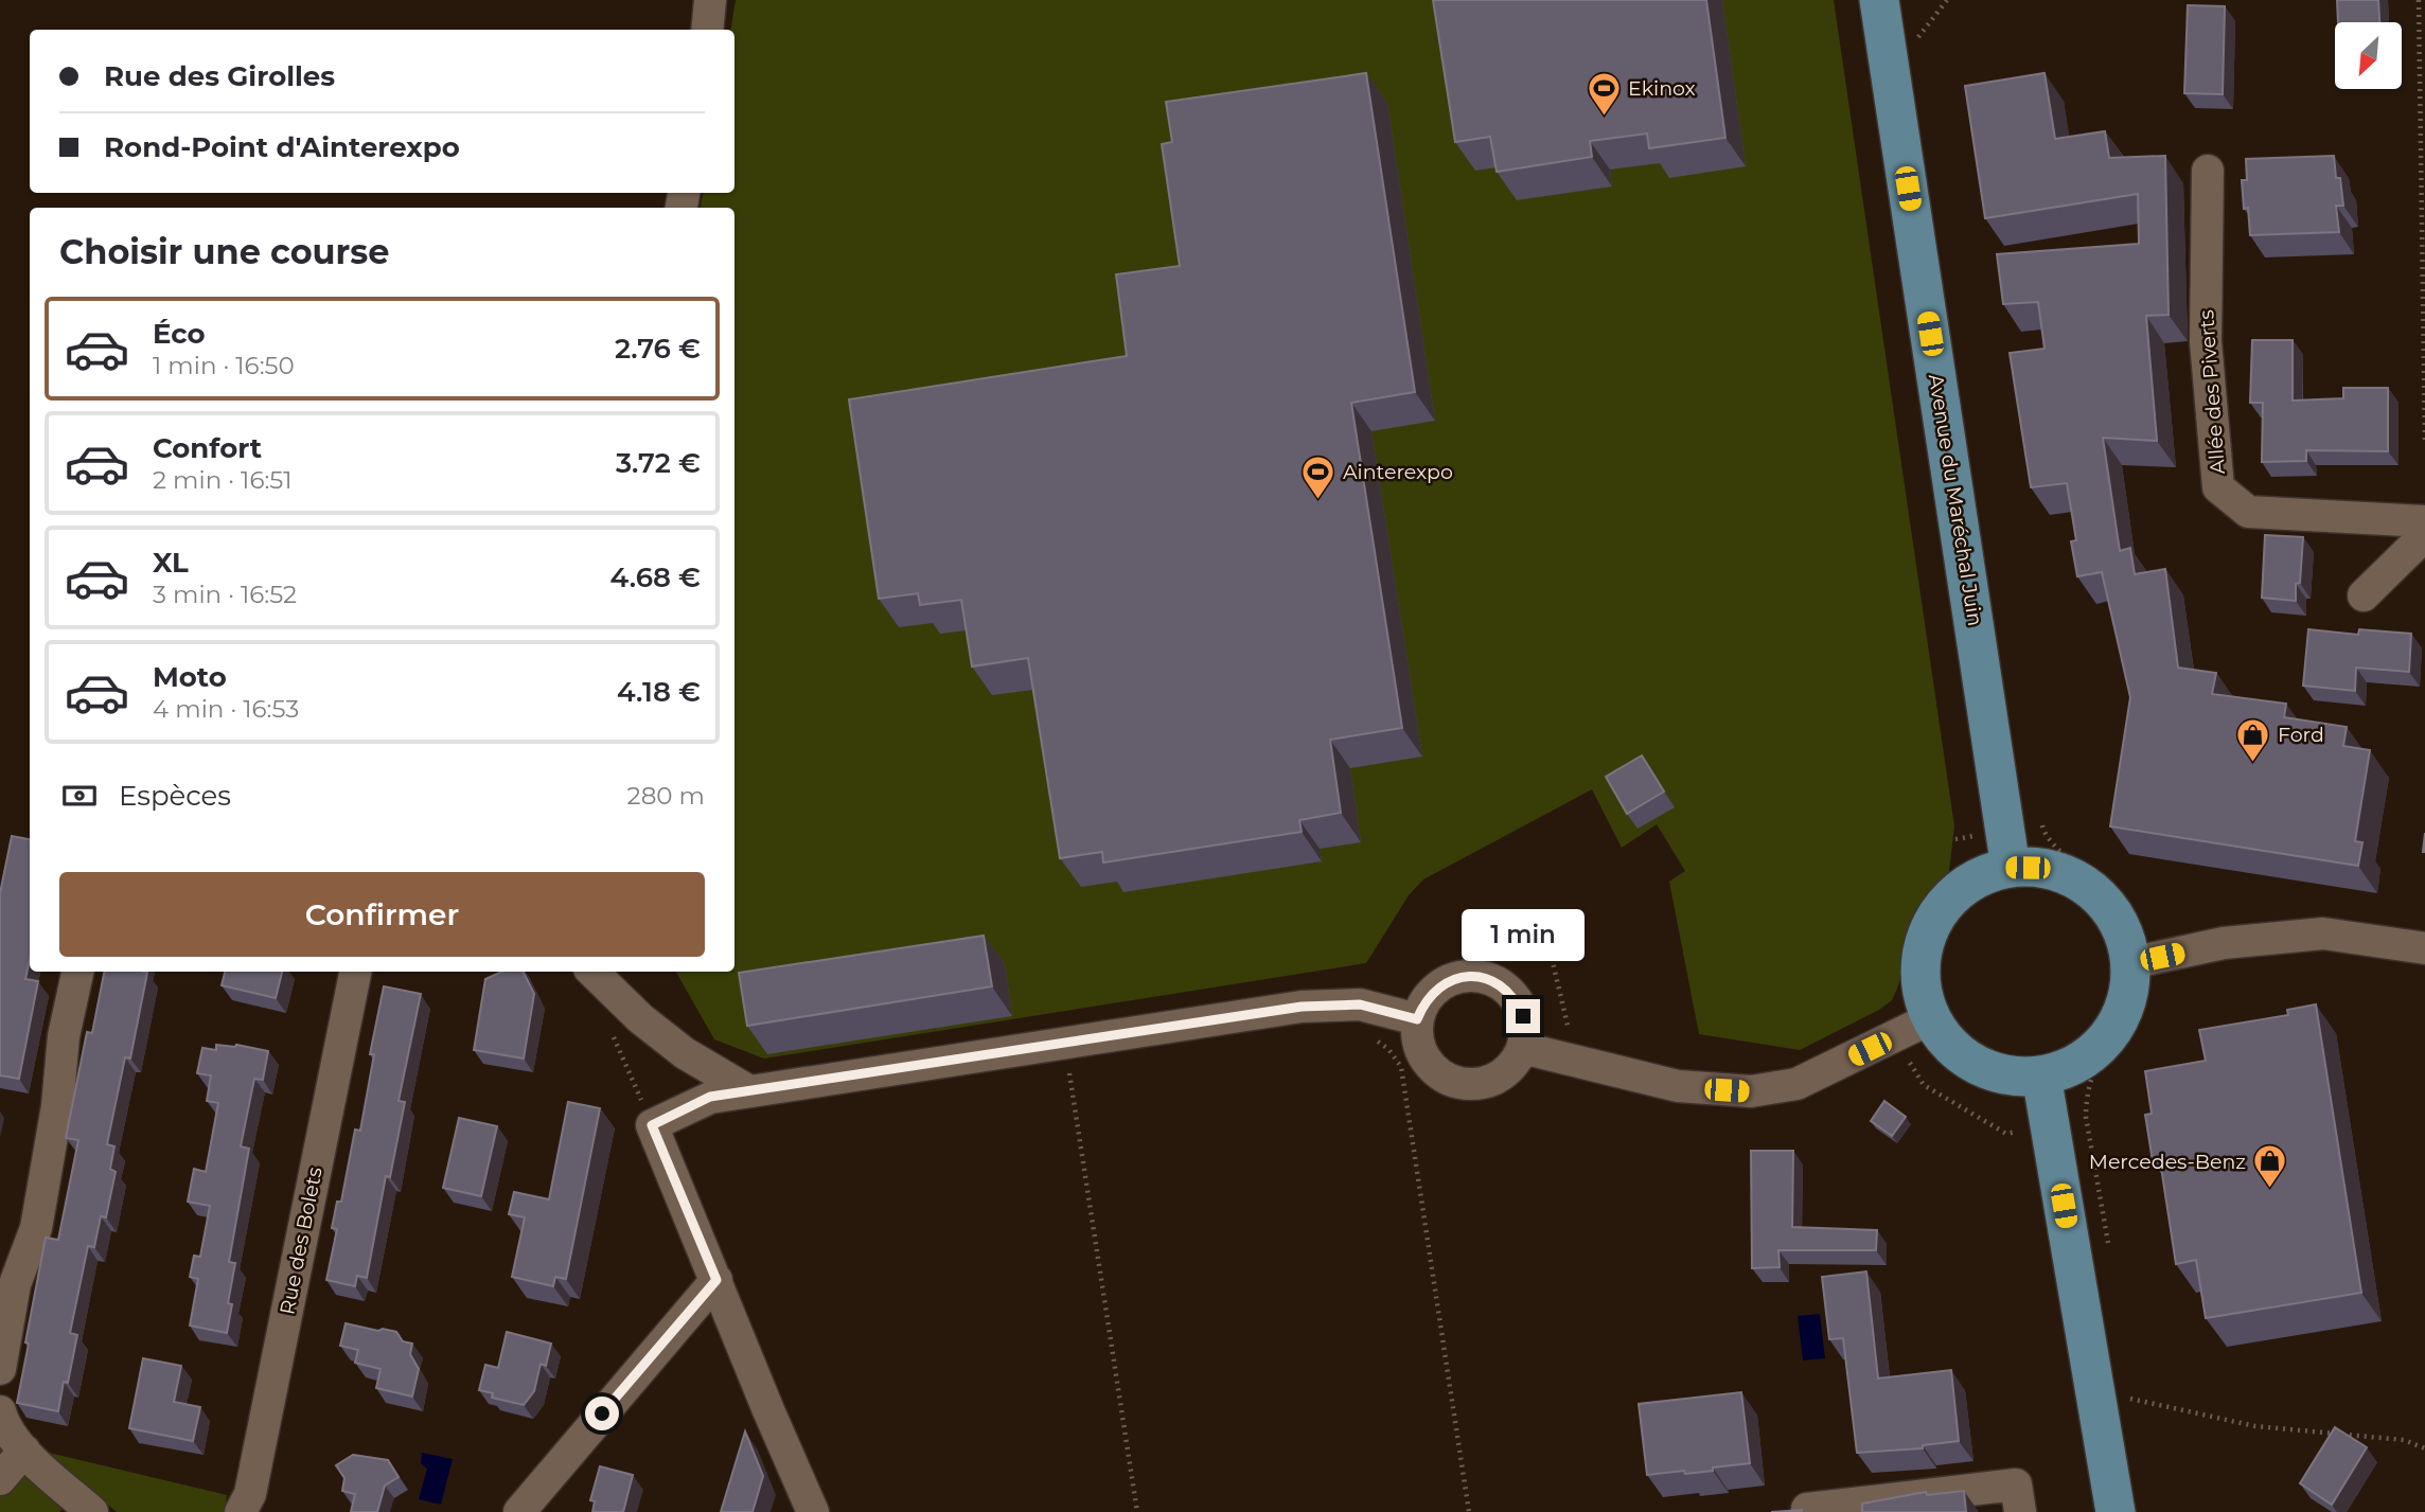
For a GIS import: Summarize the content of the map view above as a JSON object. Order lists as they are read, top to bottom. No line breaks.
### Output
{"streets":{"main road":["Avenue du Maréchal Juin"],"street":["Allée des Piverts","Rue des Bolets"]},"places":{"sports":["Ekinox","Ainterexpo"],"shop":["Ford","Mercedes-Benz"]},"north":"bottom left","page":{"banner":["Rue des Girolles","Rond-Point d'Ainterexpo"],"heading":"Choisir une course","list":[{"name":"Éco","note":"1 min · 16:50","value":"2.76 €"},{"name":"Confort","note":"2 min · 16:51","value":"3.72 €"},{"name":"XL","note":"3 min · 16:52","value":"4.68 €"},{"name":"Moto","note":"4 min · 16:53","value":"4.18 €"}],"pay":["Espèces","280 m"],"buttons":"Confirmer","bubble":"1 min"}}
